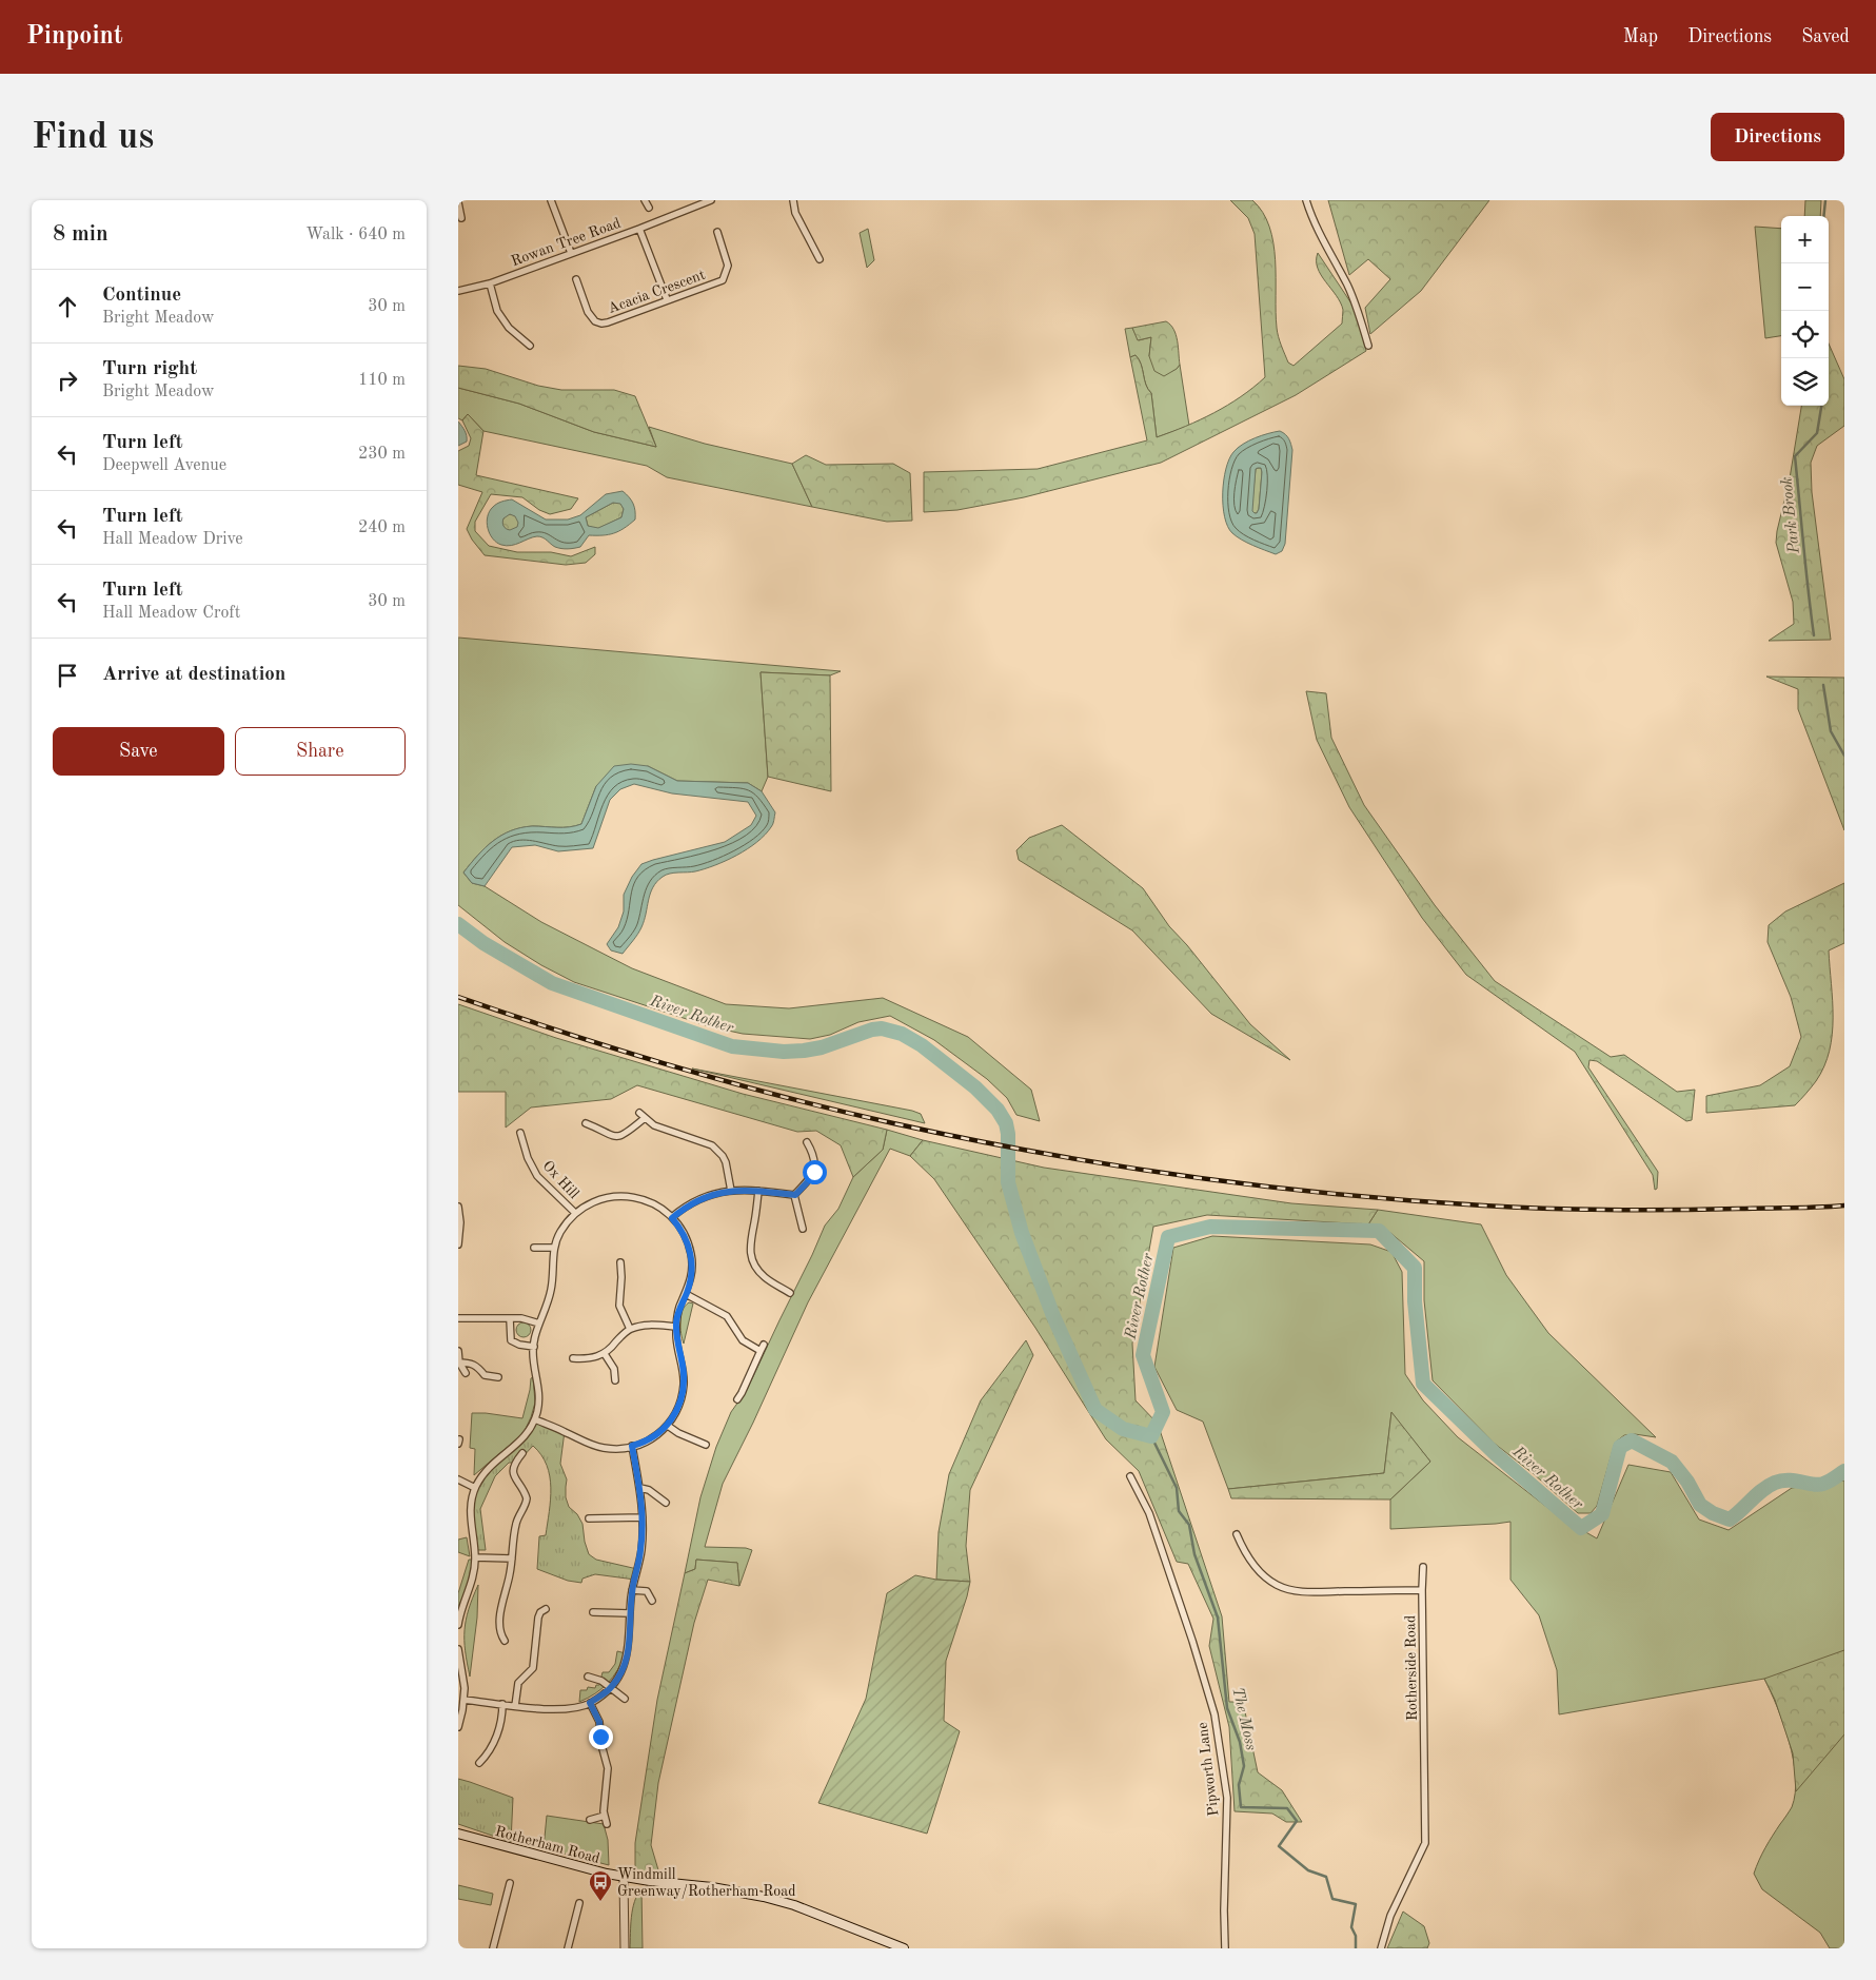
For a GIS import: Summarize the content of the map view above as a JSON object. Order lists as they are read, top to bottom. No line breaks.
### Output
{"streets":{"main road":["Rotherham Road"],"street":["Rowan Tree Road","Acacia Crescent","Ox Hill","Rotherside Road","Pipworth Lane"]},"water":["Park Brook","River Rother","The Moss"],"places":{"bus stop":["Windmill Greenway/Rotherham Road"]},"page":{"header":"Pinpoint","nav":["Map","Directions","Saved"],"buttons":["Directions",["Save","Share"]],"title":"Find us","heading":["8 min","Walk · 640 m"],"map_buttons":["+","−"],"list":[["Continue","Bright Meadow","30 m"],["Turn right","Bright Meadow","110 m"],["Turn left","Deepwell Avenue","230 m"],["Turn left","Hall Meadow Drive","240 m"],["Turn left","Hall Meadow Croft","30 m"],"Arrive at destination"]}}
